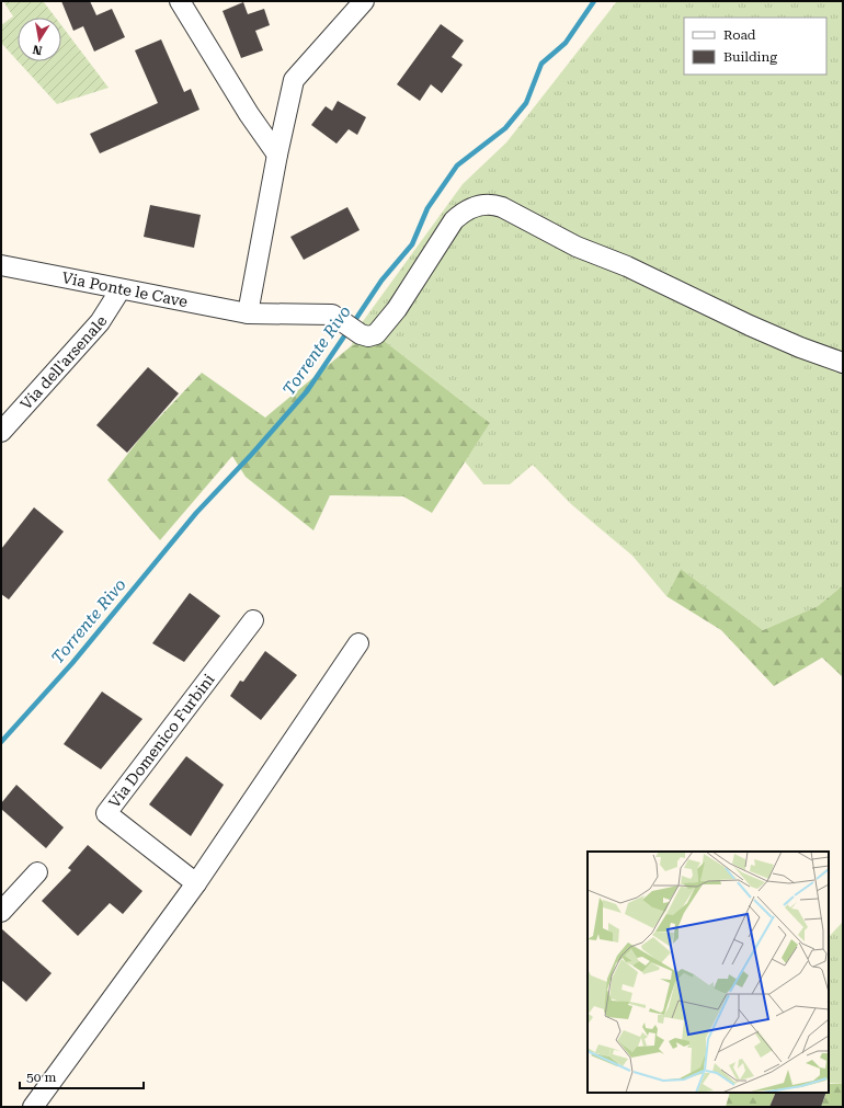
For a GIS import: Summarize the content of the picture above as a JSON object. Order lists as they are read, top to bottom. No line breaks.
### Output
{"streets":{"street":["Via Ponte le Cave","Via dell'arsenale","Via Domenico Furbini"]},"crossings":[["Via Ponte le Cave","Via dell'arsenale"]],"water":["Torrente Rivo"],"legend":["Road","Building"],"scale_bar":"50 m","north":"bottom"}
